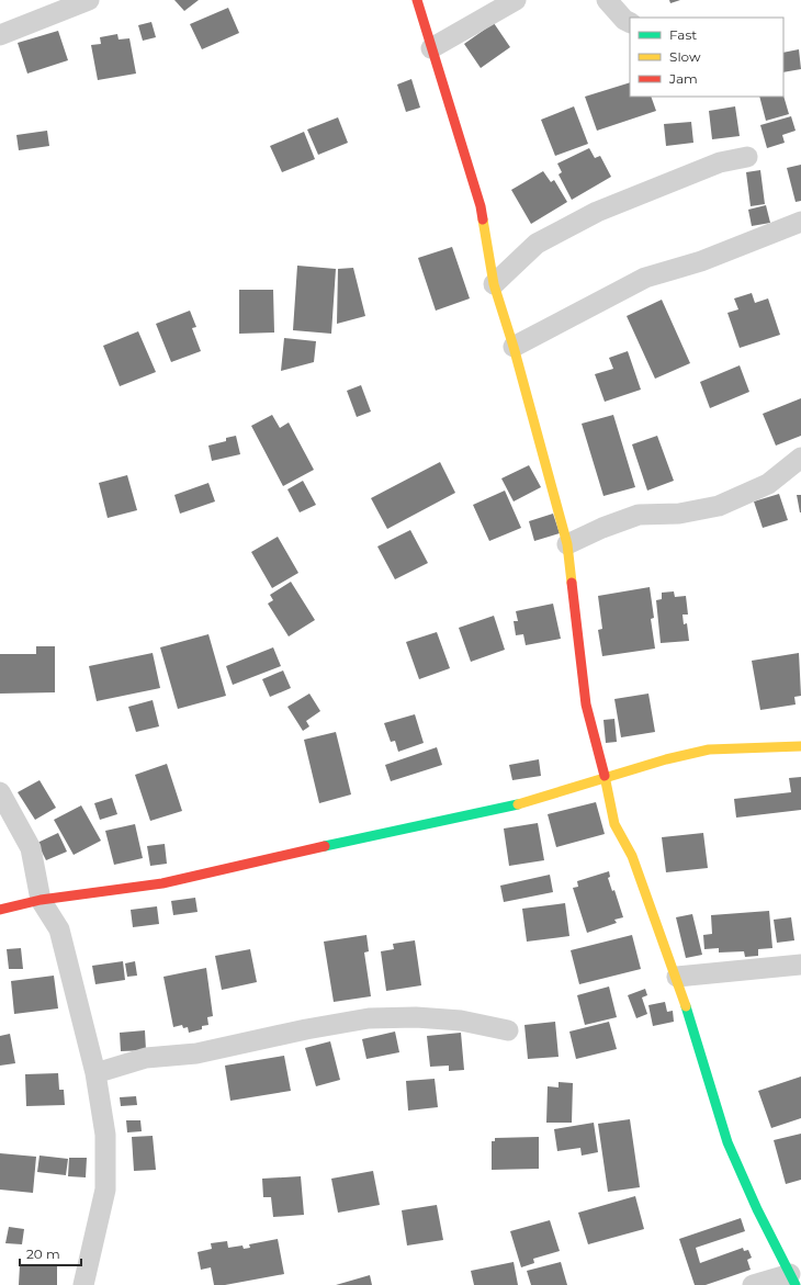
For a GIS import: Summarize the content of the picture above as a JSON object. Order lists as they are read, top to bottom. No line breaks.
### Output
{"legend":["Fast","Slow","Jam"],"scale_bar":"20 m"}
